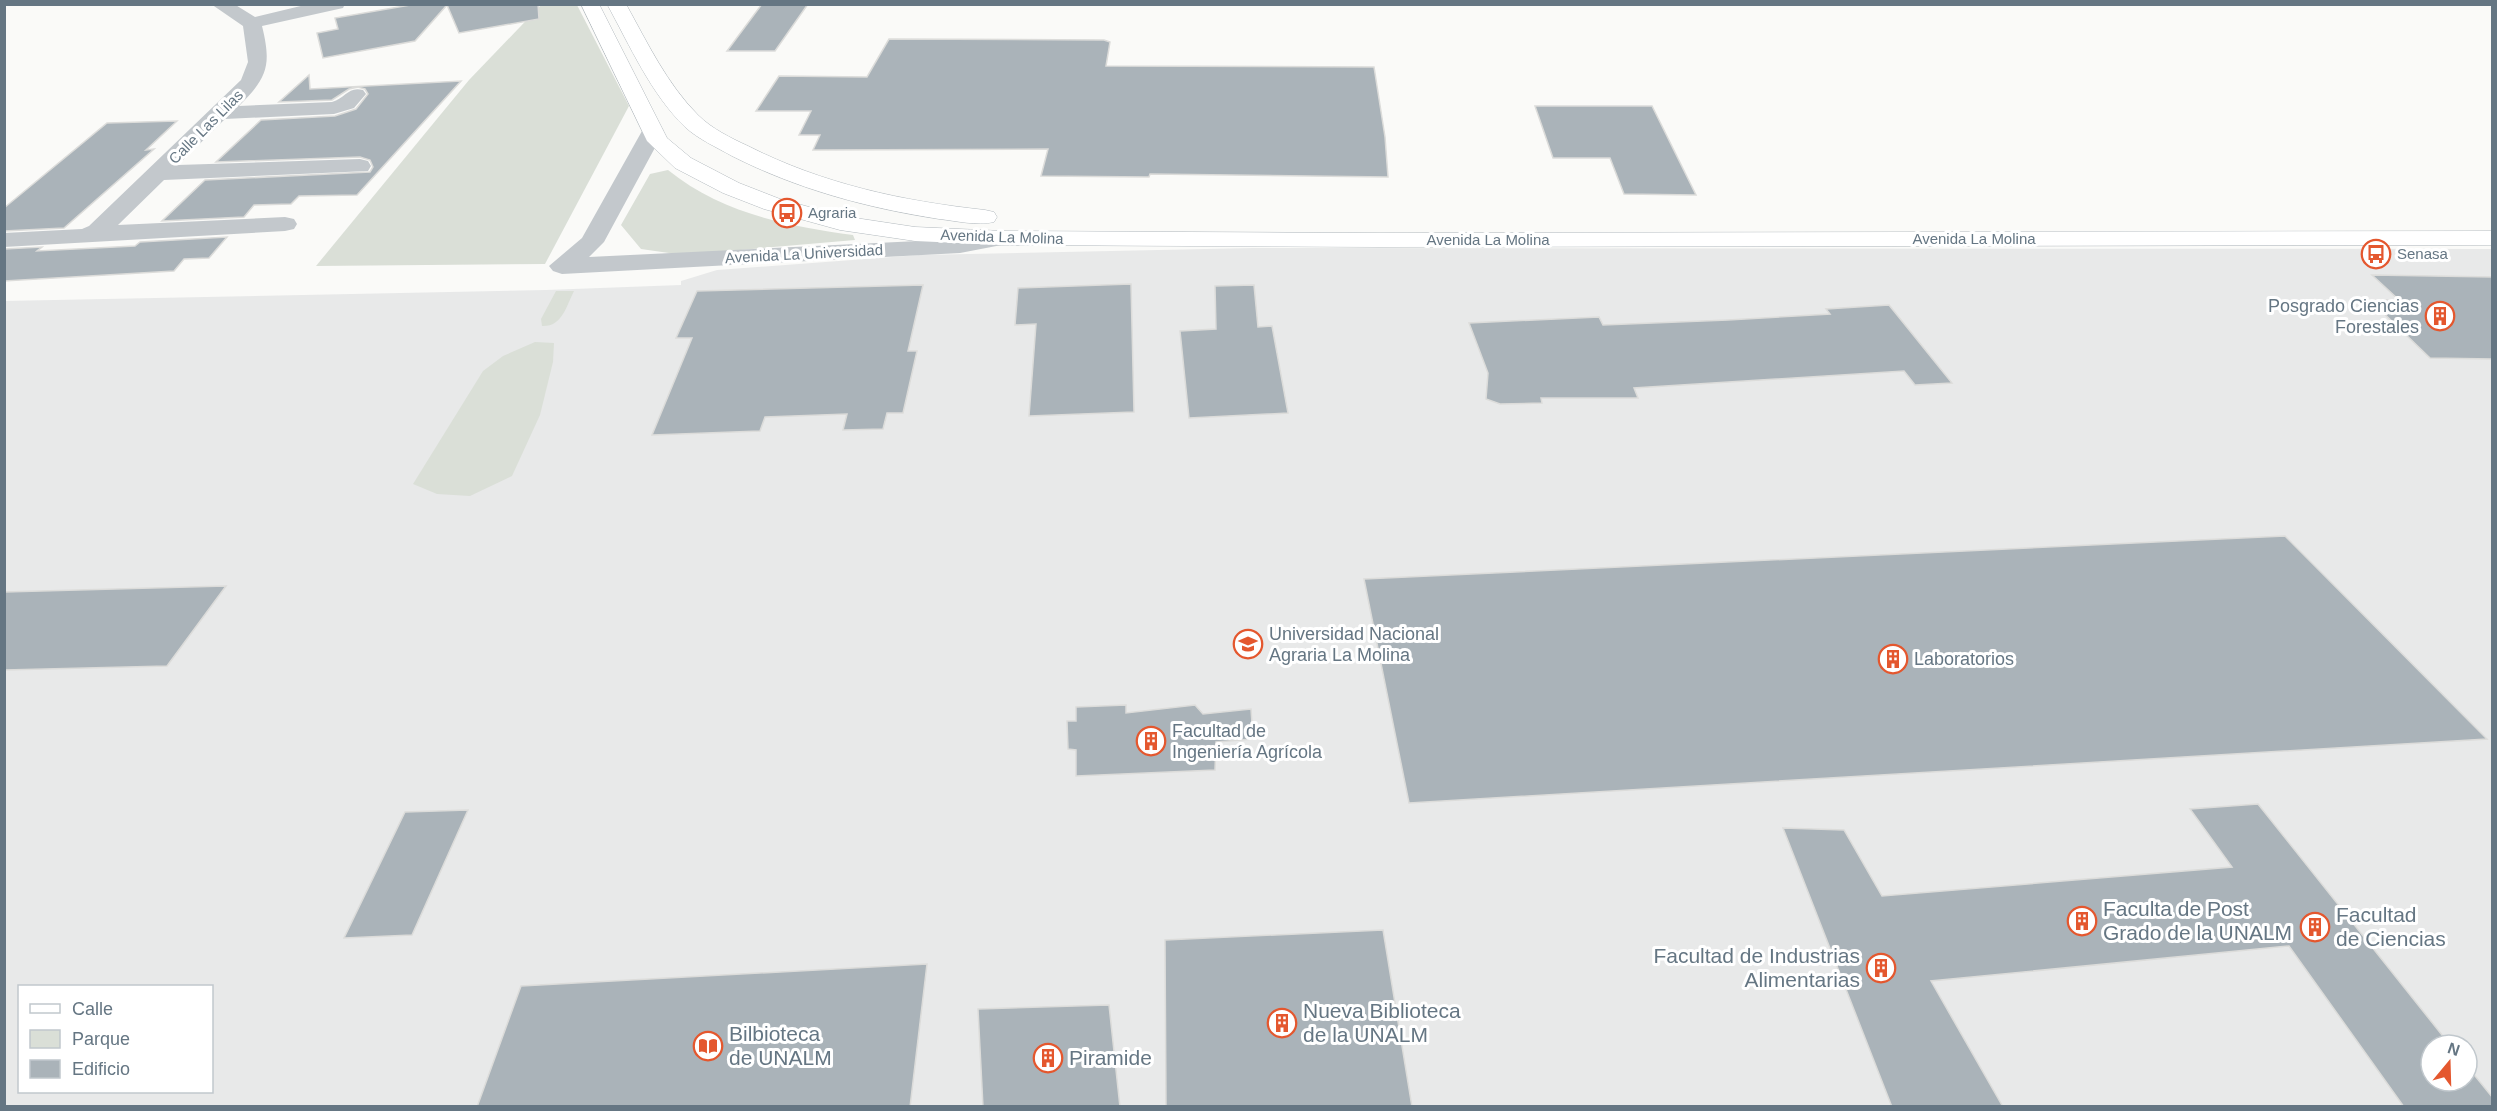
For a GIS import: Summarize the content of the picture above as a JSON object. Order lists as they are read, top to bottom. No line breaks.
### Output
{"streets":{"main road":["Avenida La Molina"],"street":["Calle Las Lilas","Avenida La Universidad"]},"crossings":[["Avenida La Molina","Avenida La Universidad"]],"places":{"bus stop":["Agraria","Senasa"],"building":["Posgrado Ciencias Forestales","Laboratorios","Facultad de Ingeniería Agrícola","Faculta de Post Grado de la UNALM","Facultad de Ciencias","Facultad de Industrias Alimentarias","Nueva Biblioteca de la UNALM","Piramide"],"school or university":["Universidad Nacional Agraria La Molina"],"library":["Bilbioteca de UNALM"]},"legend":["Calle","Parque","Edificio"],"north":"top"}
